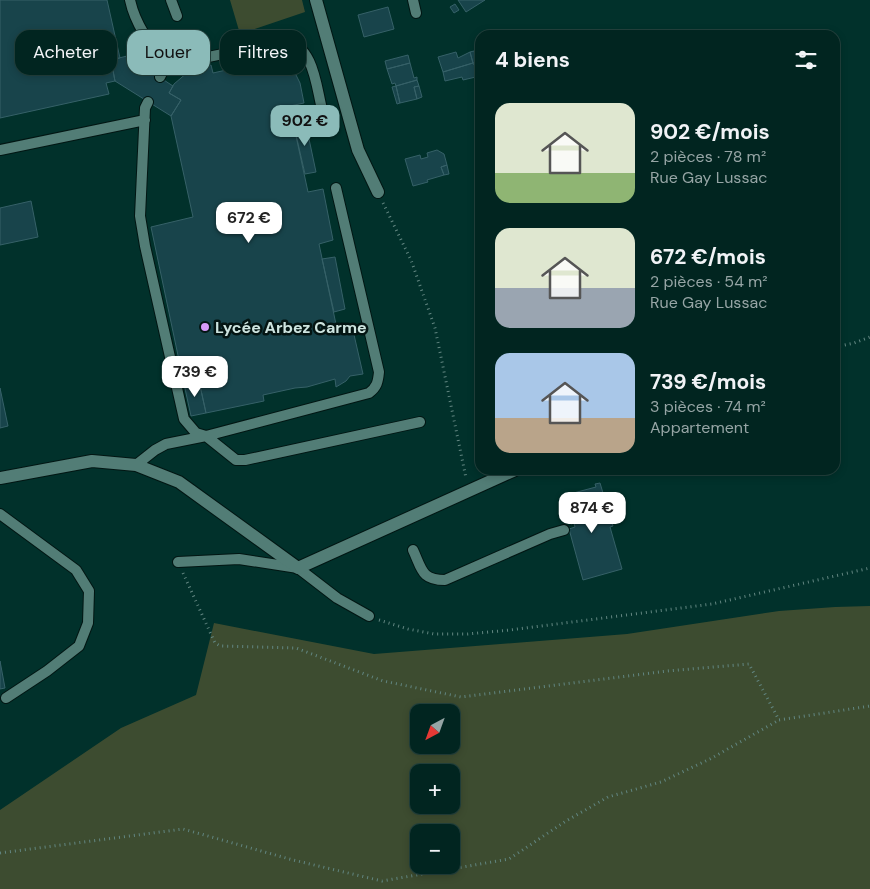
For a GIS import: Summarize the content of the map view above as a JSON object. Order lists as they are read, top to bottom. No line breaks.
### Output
{"places":["Lycée Arbez Carme"],"north":"bottom left","page":{"chip":["Acheter","Louer","Filtres"],"heading":"4 biens","list":[{"name":"902 €/mois","note":"2 pièces · 78 m² · Rue Gay Lussac"},{"name":"672 €/mois","note":"2 pièces · 54 m² · Rue Gay Lussac"},{"name":"739 €/mois","note":"3 pièces · 74 m² · Appartement"}],"price":["902 €","672 €","739 €","874 €"],"map_buttons":["+","−"]}}
